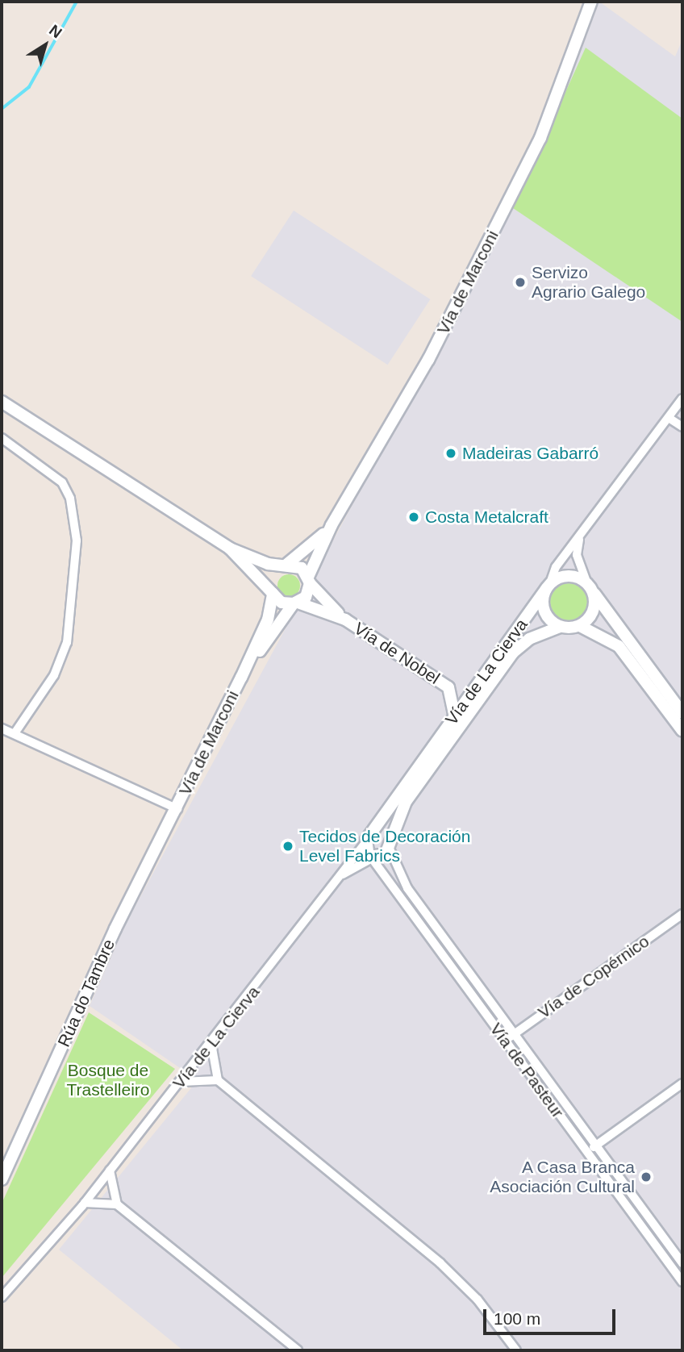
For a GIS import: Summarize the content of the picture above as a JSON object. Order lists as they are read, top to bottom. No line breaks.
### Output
{"streets":{"main road":["Vía de Marconi","Vía de Nobel","Vía de La Cierva","Rúa do Tambre"],"street":["Vía de Copérnico","Vía de Pasteur"]},"crossings":[["Vía de Marconi","Vía de Nobel"],["Vía de Marconi","Rúa do Tambre"],["Vía de Nobel","Vía de La Cierva"],["Vía de La Cierva","Vía de Pasteur"],["Vía de Copérnico","Vía de Pasteur"]],"parks":["Bosque de Trastelleiro"],"places":["Servizo Agrario Galego","Madeiras Gabarró","Costa Metalcraft","Tecidos de Decoración Level Fabrics","A Casa Branca Asociación Cultural"],"scale_bar":"100 m","north":"top right"}
